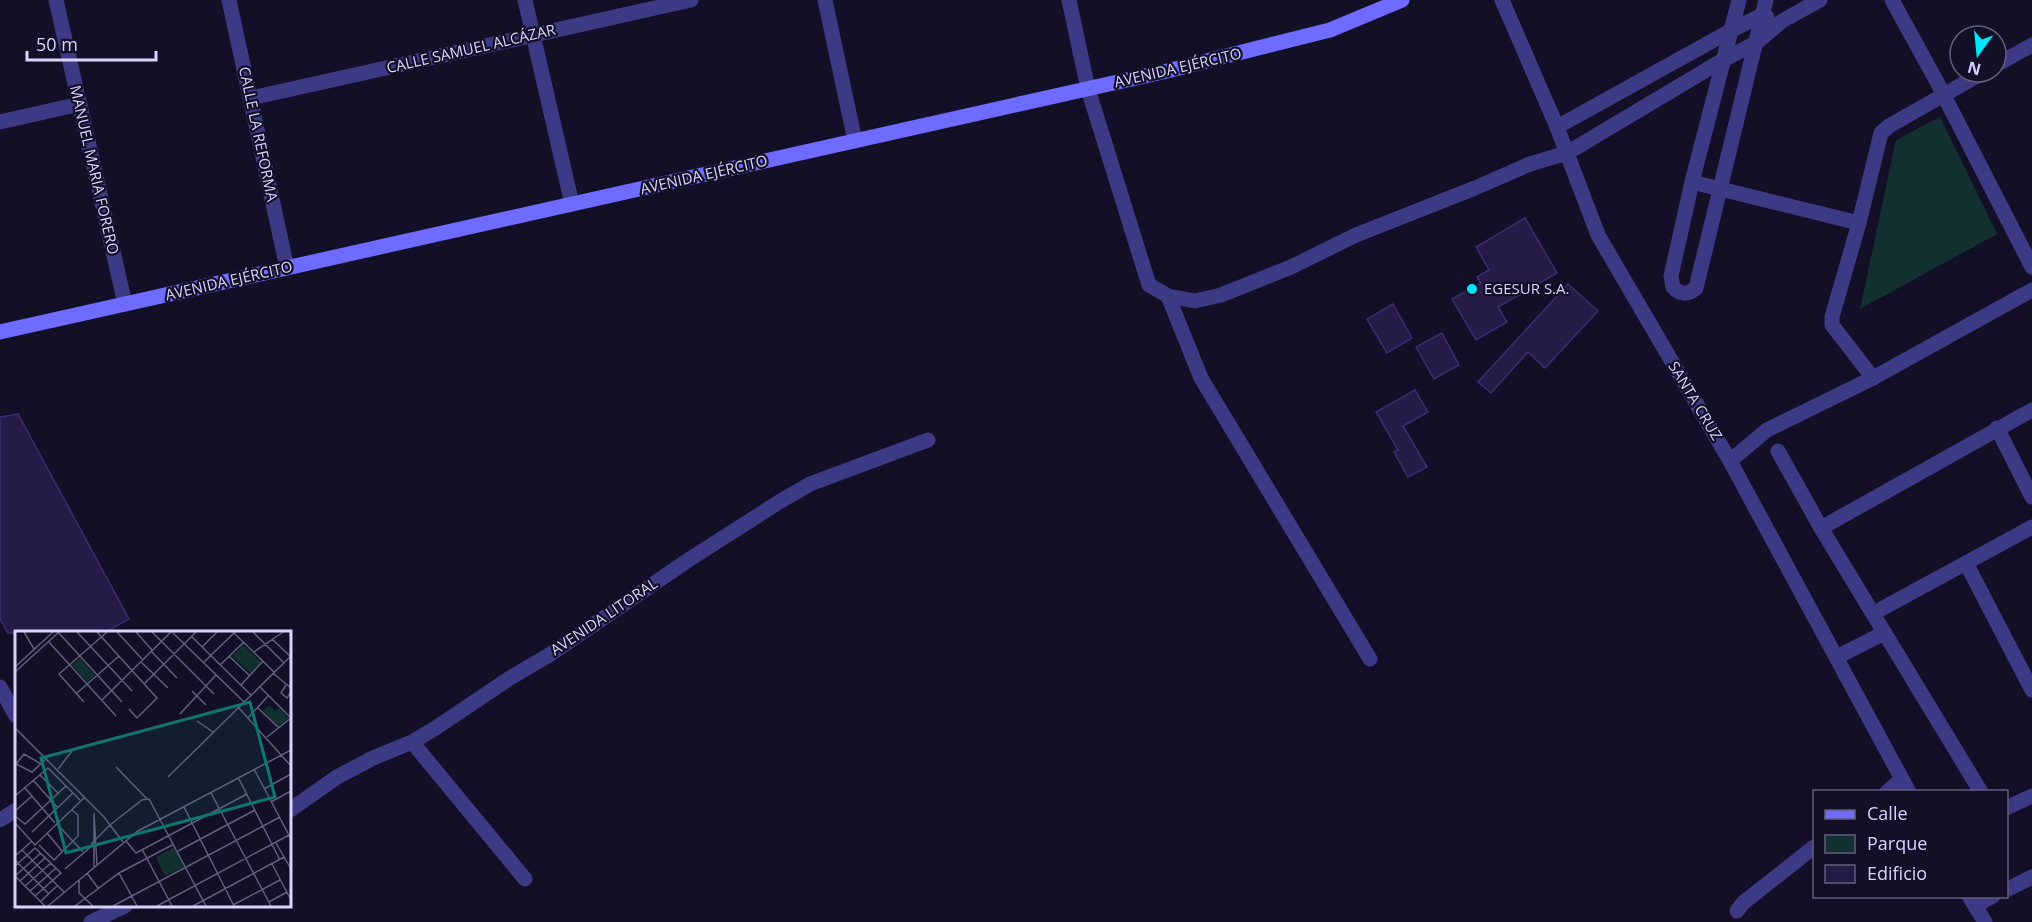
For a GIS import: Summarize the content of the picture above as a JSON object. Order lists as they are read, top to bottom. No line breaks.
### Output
{"streets":{"main road":["AVENIDA EJÉRCITO"],"street":["CALLE SAMUEL ALCÁZAR","CALLE LA REFORMA","MANUEL MARIA FORERO","SANTA CRUZ","AVENIDA LITORAL"]},"crossings":[["CALLE SAMUEL ALCÁZAR","CALLE LA REFORMA"],["AVENIDA EJÉRCITO","CALLE LA REFORMA"],["AVENIDA EJÉRCITO","MANUEL MARIA FORERO"]],"places":["EGESUR S.A."],"legend":["Calle","Parque","Edificio"],"scale_bar":"50 m","north":"bottom"}
